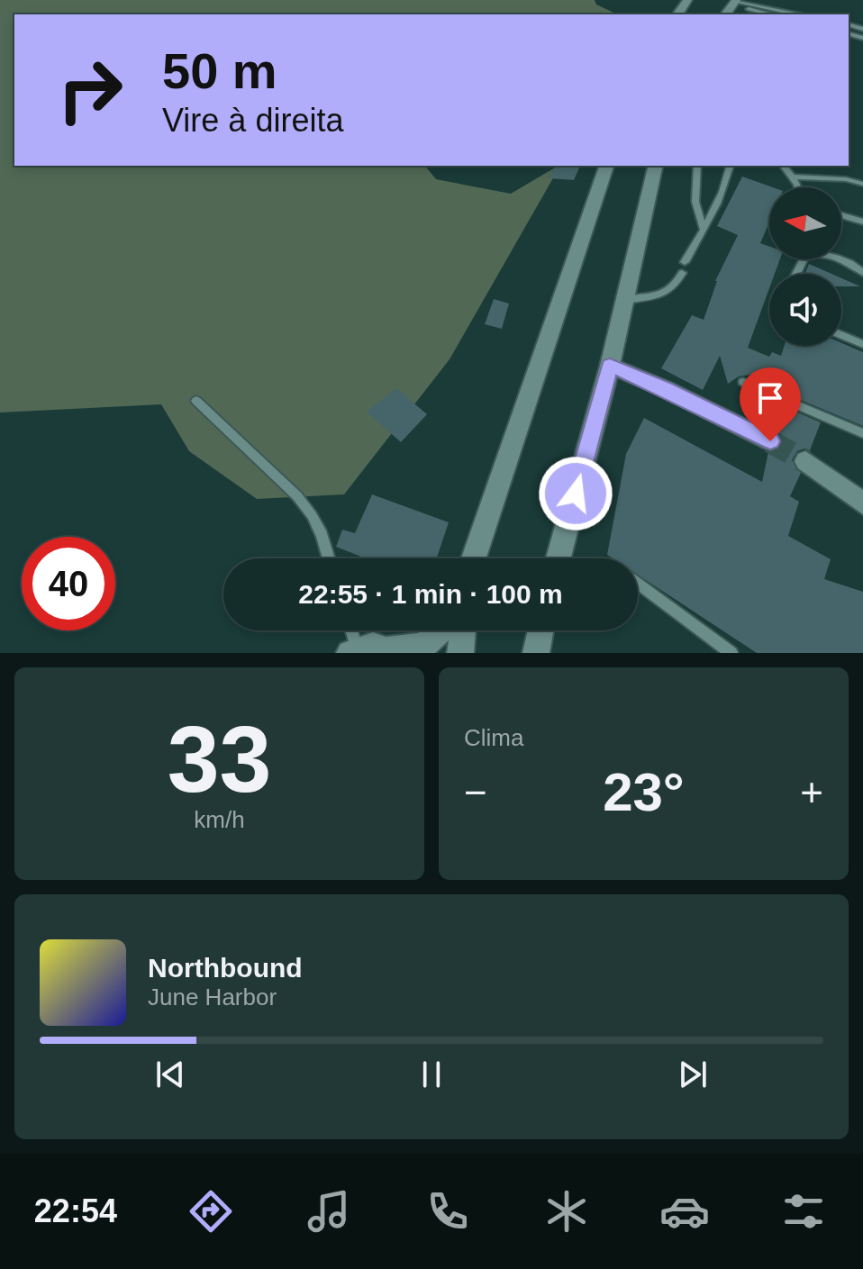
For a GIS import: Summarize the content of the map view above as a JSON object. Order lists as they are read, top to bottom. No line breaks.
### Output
{"north":"left","page":{"turn":["50 m","Vire à direita"],"limit":"40","trip":"22:55 · 1 min · 100 m","tile":[["33","km/h"],"Clima"],"heat":["−","23°","+"],"song":["Northbound","June Harbor"],"tabs":"22:54"}}
